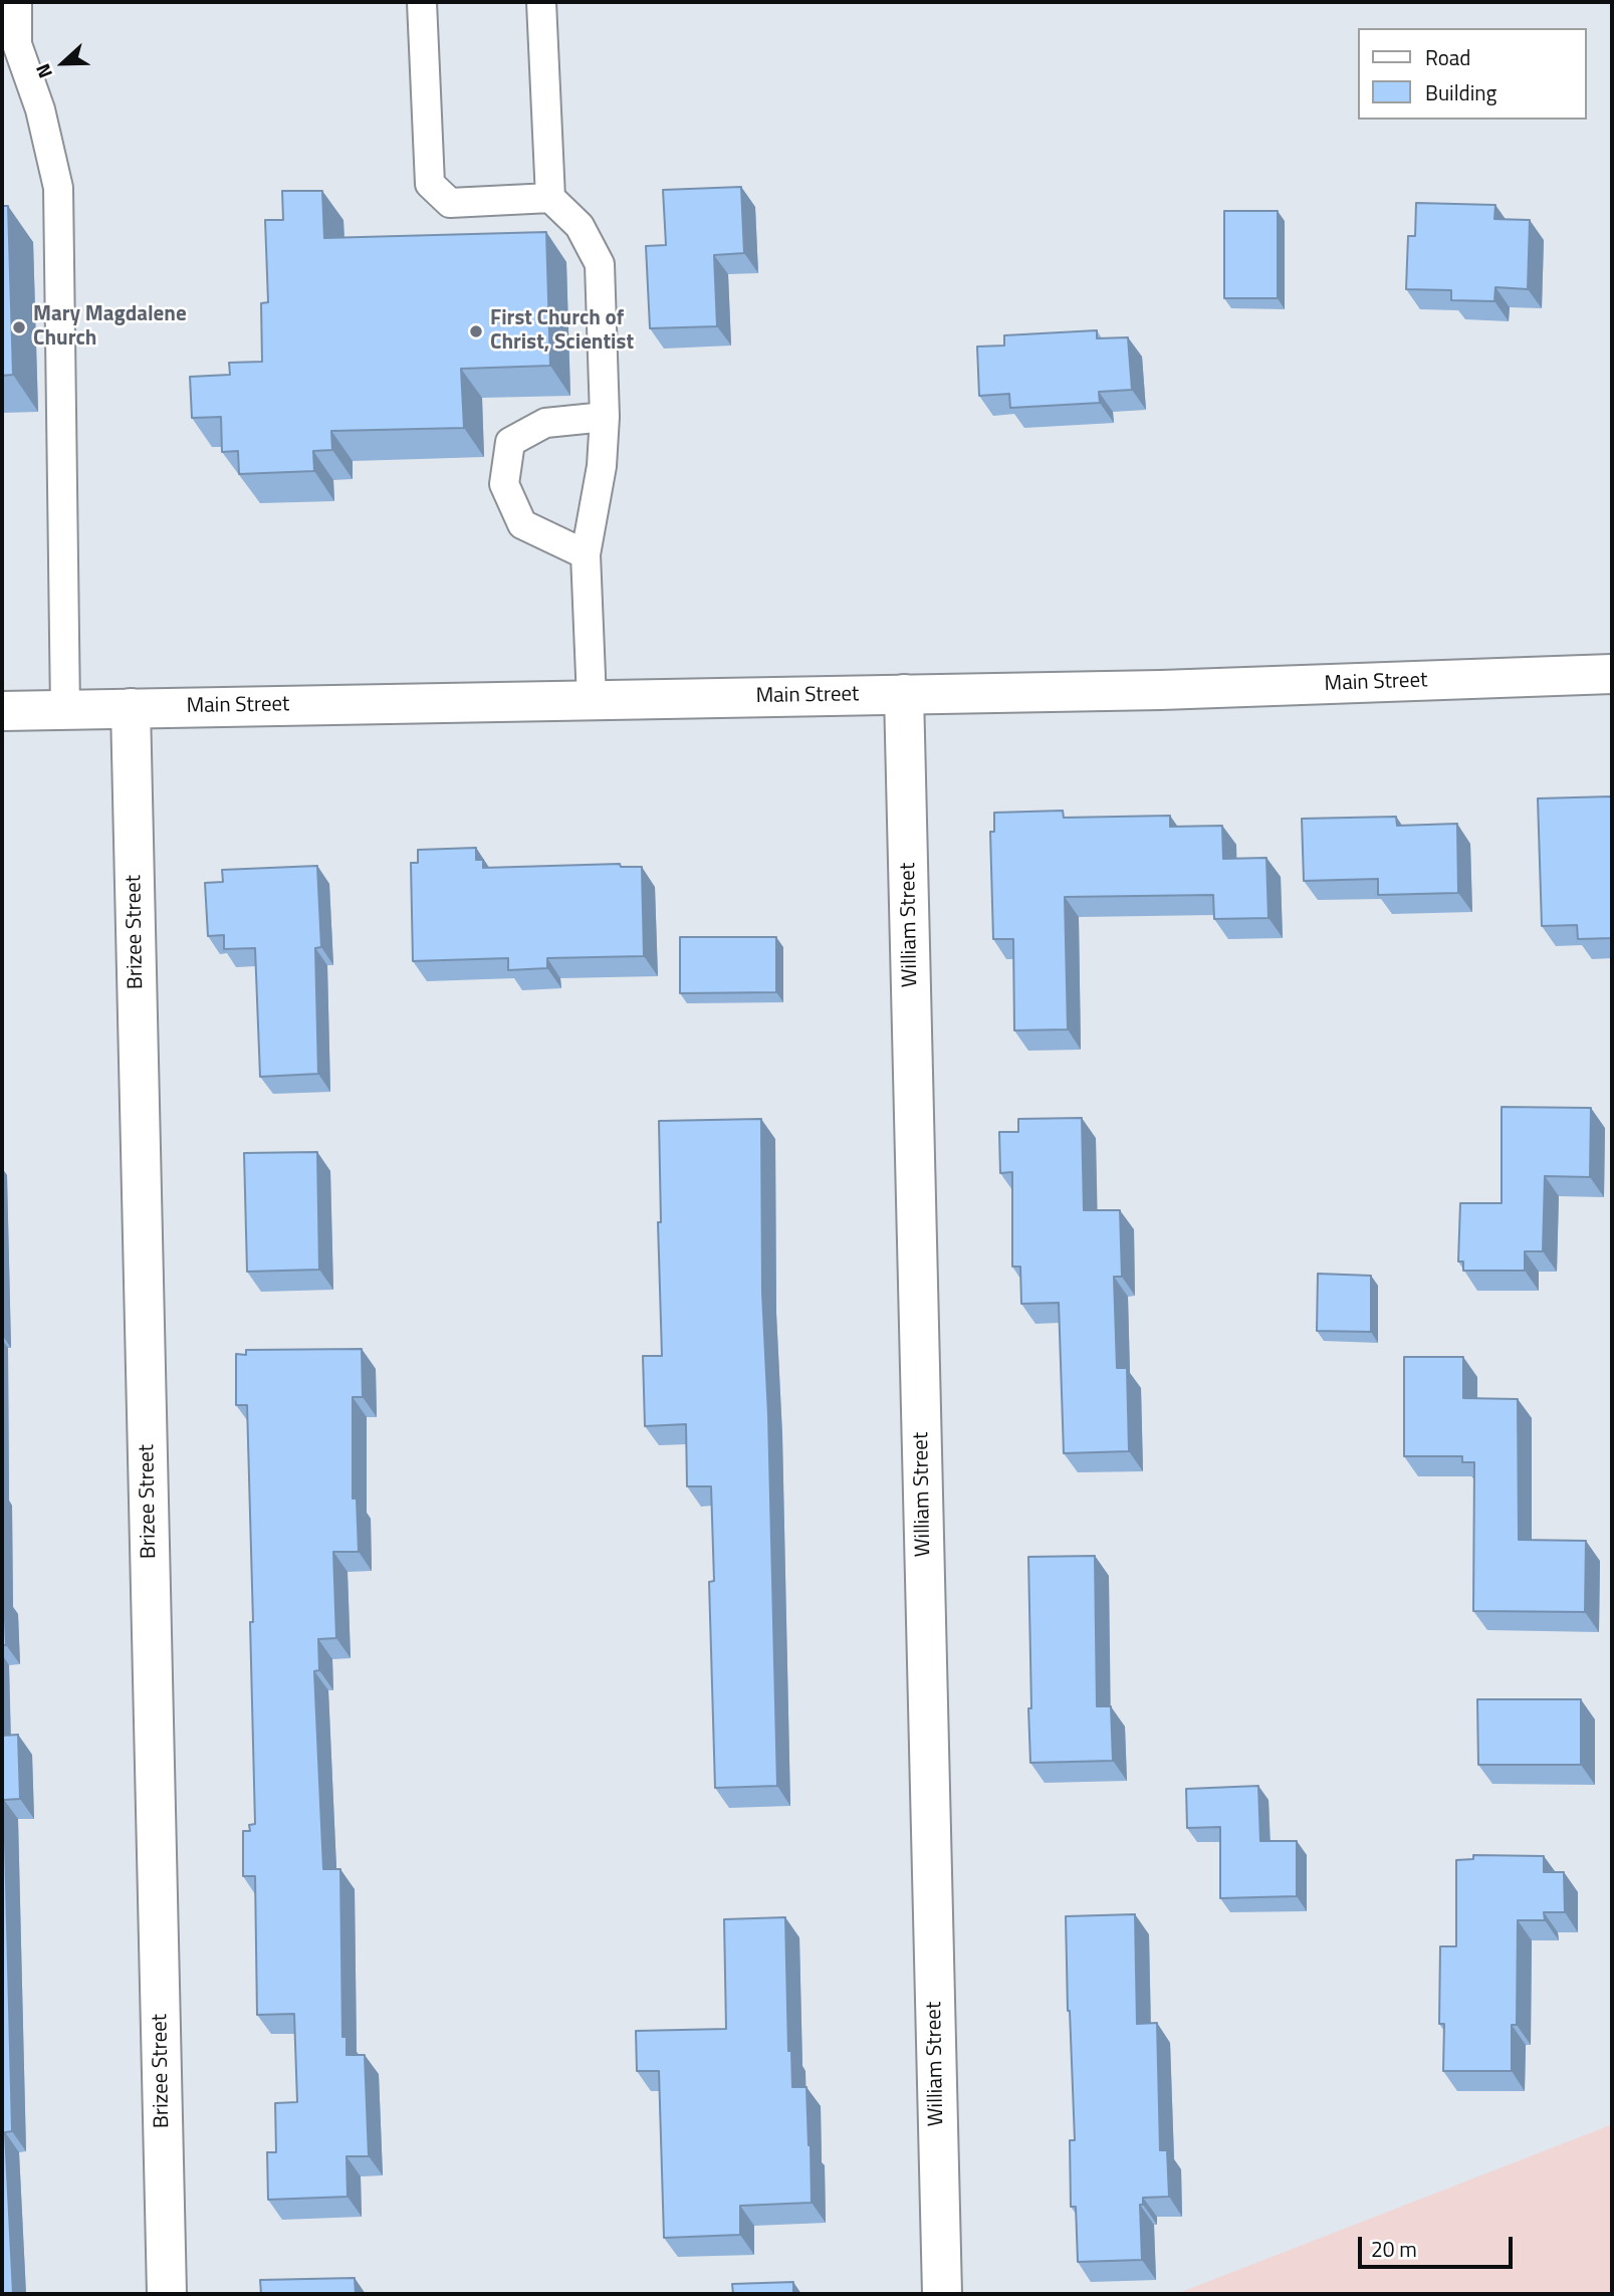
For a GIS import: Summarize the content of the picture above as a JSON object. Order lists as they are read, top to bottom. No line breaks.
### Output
{"streets":{"street":["Main Street","William Street","Brizee Street"]},"crossings":[["Main Street","William Street"],["Main Street","Brizee Street"]],"places":["Mary Magdalene Church","First Church of Christ, Scientist"],"legend":["Road","Building"],"scale_bar":"20 m","north":"left"}
